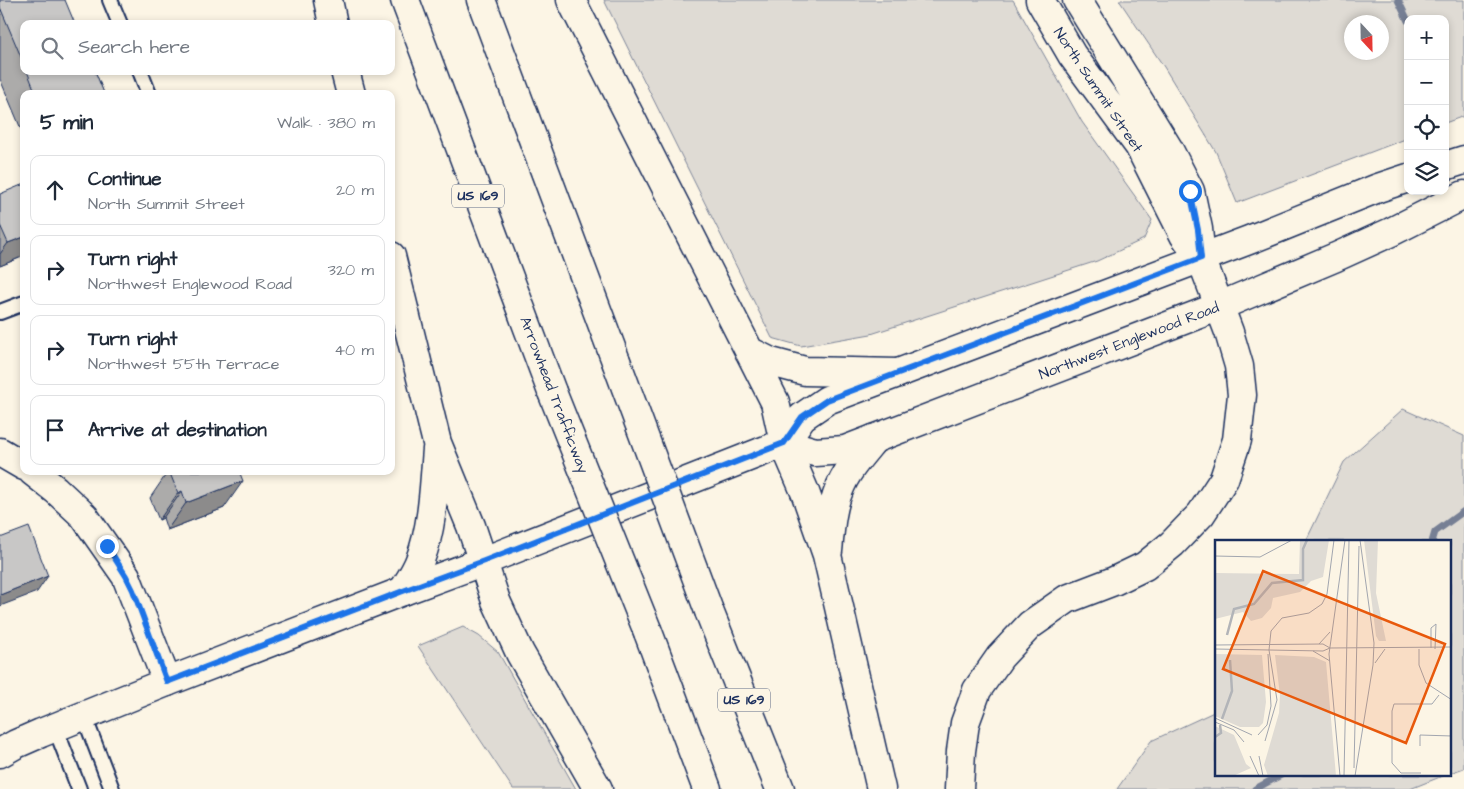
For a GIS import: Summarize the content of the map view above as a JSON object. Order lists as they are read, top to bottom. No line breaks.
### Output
{"streets":{"main road":["North Summit Street","US 169","Northwest Englewood Road","Arrowhead Trafficway"]},"crossings":[["North Summit Street","Northwest Englewood Road"]],"north":"bottom","page":{"map_buttons":["+","−"],"search":"Search here","heading":["5 min","Walk · 380 m"],"list":[["Continue","North Summit Street","20 m"],["Turn right","Northwest Englewood Road","320 m"],["Turn right","Northwest 55th Terrace","40 m"],"Arrive at destination"]}}
